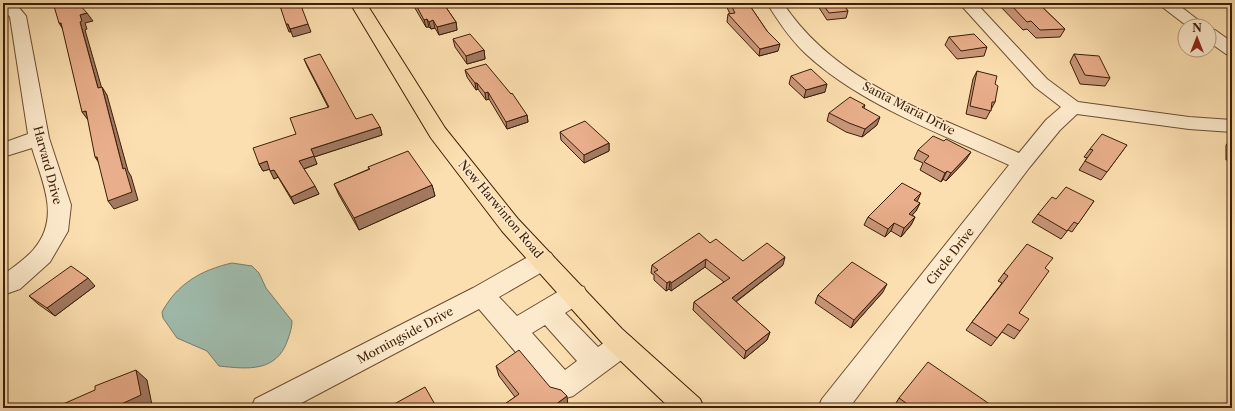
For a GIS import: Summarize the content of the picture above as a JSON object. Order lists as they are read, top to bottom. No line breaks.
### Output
{"streets":{"main road":["New Harwinton Road"],"street":["Santa Maria Drive","Harvard Drive","Circle Drive","Morningside Drive"]},"crossings":[["Santa Maria Drive","Circle Drive"],["New Harwinton Road","Morningside Drive"]],"north":"top"}
